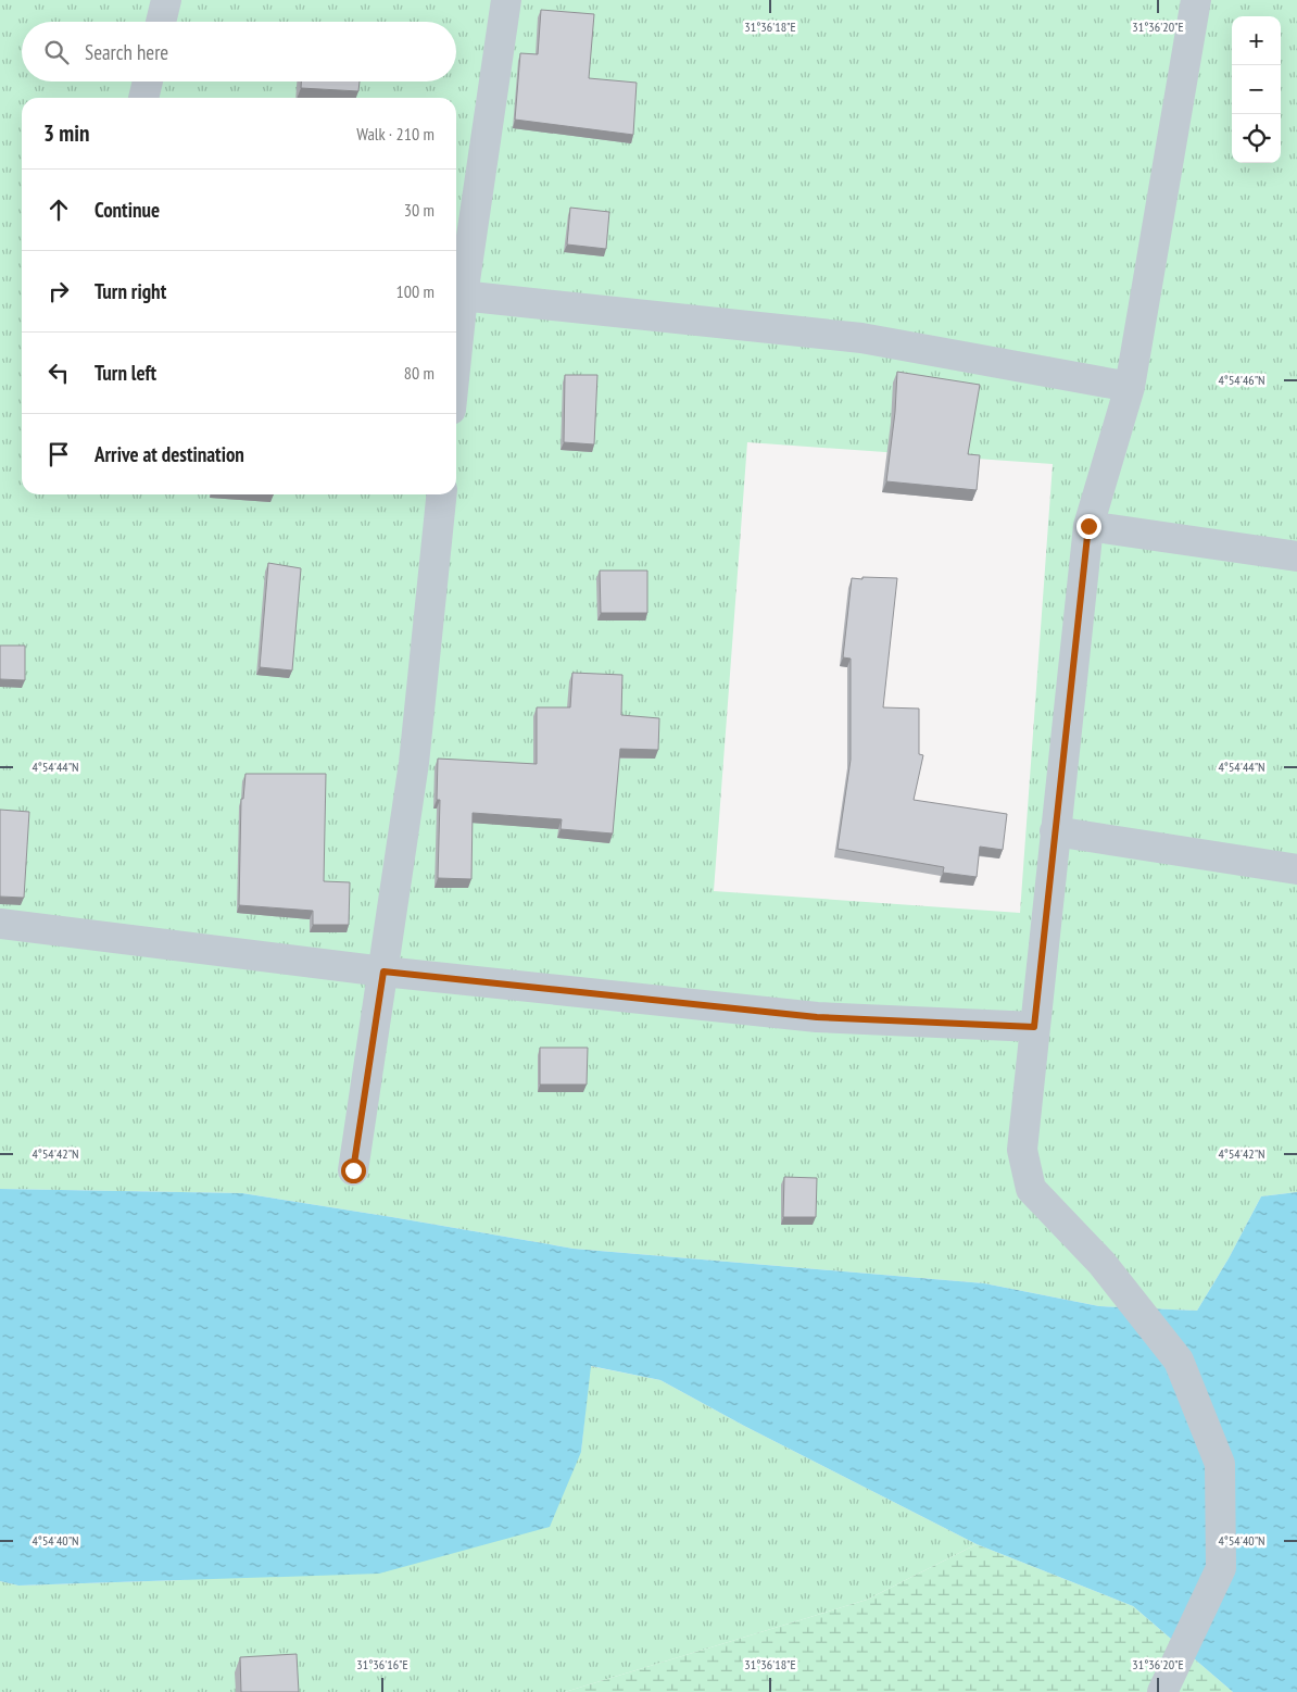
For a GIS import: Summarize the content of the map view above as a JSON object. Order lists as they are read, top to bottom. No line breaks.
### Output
{"page":{"map_buttons":["+","−"],"search":"Search here","heading":["3 min","Walk · 210 m"],"list":[["Continue","30 m"],["Turn right","100 m"],["Turn left","80 m"],"Arrive at destination"]},"coordinates":["31°36'18\"E","31°36'20\"E","4°54'46\"N","4°54'44\"N","4°54'42\"N","4°54'40\"N","31°36'16\"E"]}
